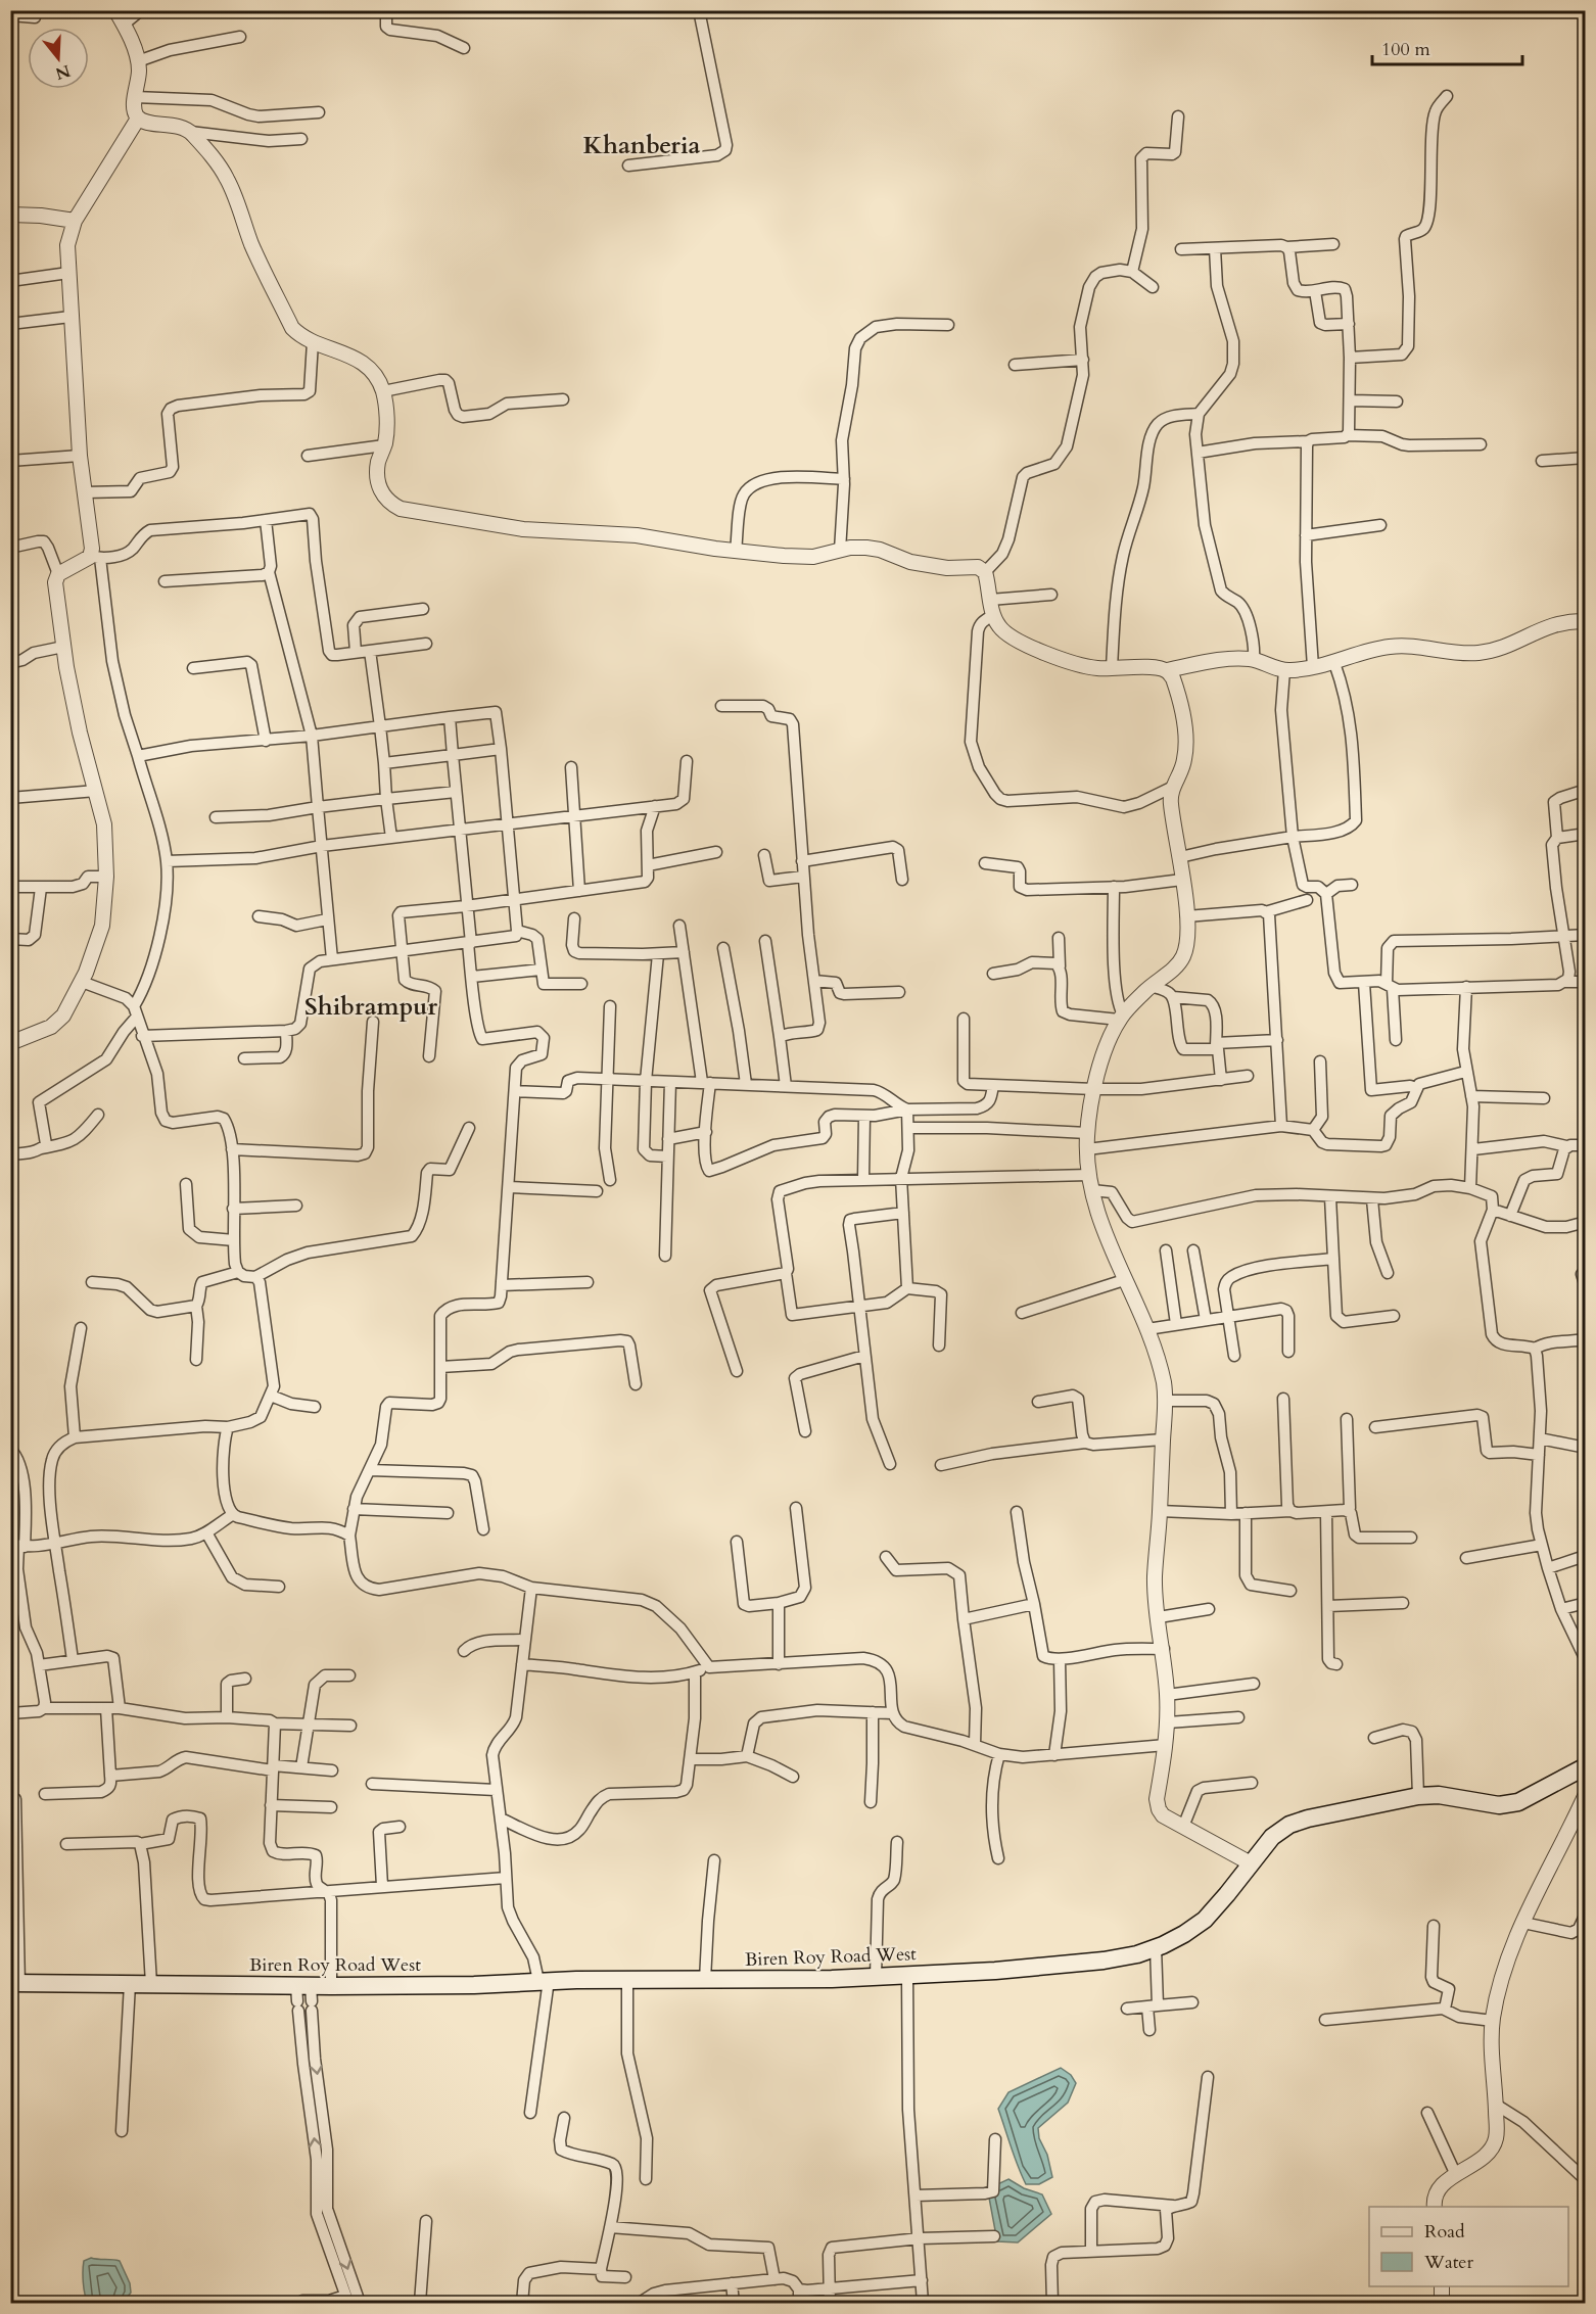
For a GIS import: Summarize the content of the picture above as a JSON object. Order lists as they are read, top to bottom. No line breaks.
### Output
{"streets":{"main road":["Biren Roy Road West"]},"districts":["Khanberia","Shibrampur"],"legend":["Road","Water"],"scale_bar":"100 m","north":"bottom"}
